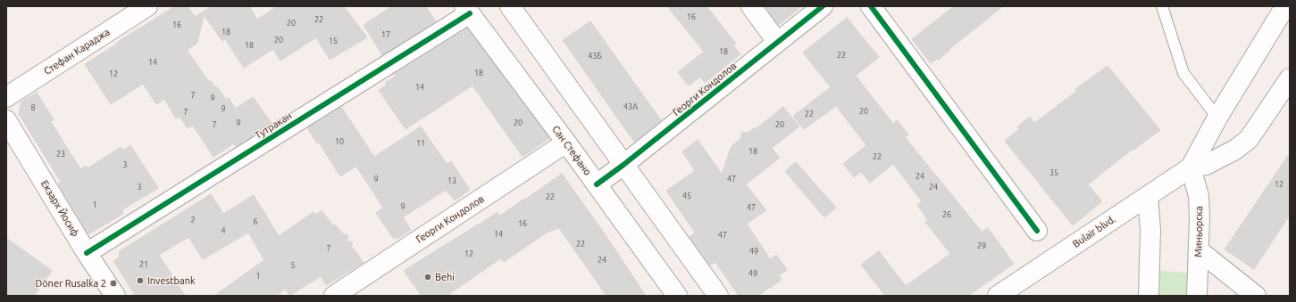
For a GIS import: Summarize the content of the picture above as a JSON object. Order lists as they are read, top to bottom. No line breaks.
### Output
{"streets":{"street":["Стефан Караджа","Георги Кондолов","Тутракан","Сан Стефано","Екзарх Йосиф","Bulair blvd.","Миньорска"]},"crossings":[["Георги Кондолов","Сан Стефано"],["Тутракан","Сан Стефано"],["Тутракан","Екзарх Йосиф"],["Bulair blvd.","Миньорска"]],"places":["Behi","Investbank","Döner Rusalka 2"],"house_numbers":["16","22","20","16","18","17","20","15","18","18","22","43Б","14","18","12","14","7","9","43А","8","9","20","7","22","9","20","7","20","10","11","18","23","22","3","35","24","9","47","13","12","3","24","45","22","1","9","47","26","2","6","16","4","14","47","22","29","7","49","12","24","21","5","49","1"]}
